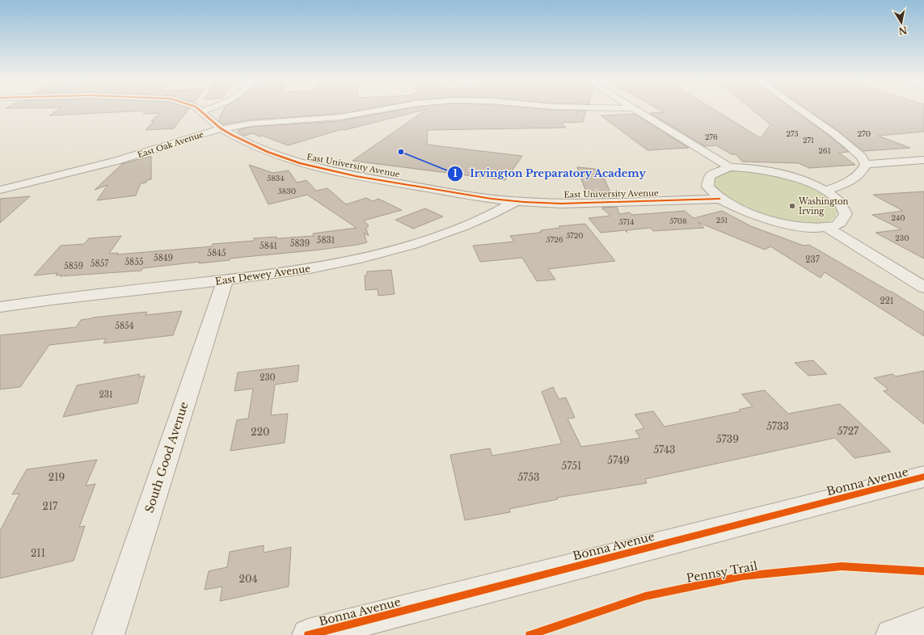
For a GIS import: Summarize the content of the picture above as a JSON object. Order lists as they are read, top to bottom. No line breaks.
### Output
{"streets":{"street":["East Oak Avenue","East University Avenue","East Dewey Avenue","South Good Avenue","Bonna Avenue"],"cycle path":["Pennsy Trail"]},"crossings":[["East Oak Avenue","East University Avenue"],["East University Avenue","East Dewey Avenue"],["East Dewey Avenue","South Good Avenue"]],"places":["Irvington Preparatory Academy","Washington Irving"],"house_numbers":["275","270","276","271","261","5834","5830","240","251","5708","5714","5720","230","5726","5831","5839","5841","5845","5849","237","5855","5857","5859","221","5854","230","231","5733","5727","220","5739","5743","5749","5751","219","5753","217","211","204"],"north":"bottom"}
